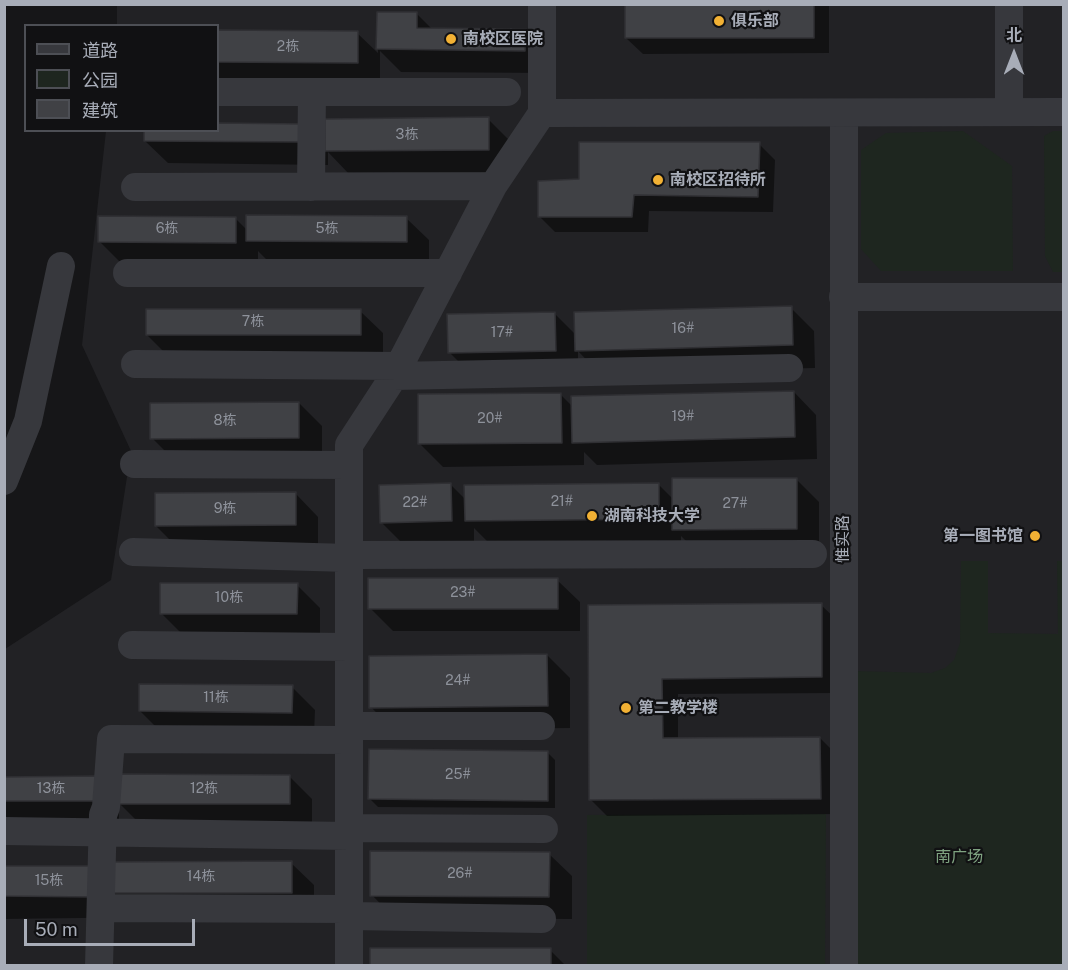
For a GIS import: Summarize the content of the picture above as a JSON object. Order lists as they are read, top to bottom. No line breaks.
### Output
{"streets":{"street":["惟实路"]},"parks":["南广场"],"places":["俱乐部","南校区医院","南校区招待所","湖南科技大学","第一图书馆","第二教学楼"],"house_numbers":["2栋","3栋","6栋","5栋","7栋","16#","17#","19#","20#","8栋","21#","22#","27#","9栋","23#","10栋","24#","11栋","25#","13栋","12栋","26#","14栋","15栋"],"legend":["道路","公园","建筑"],"scale_bar":"50 m","north":"top"}
